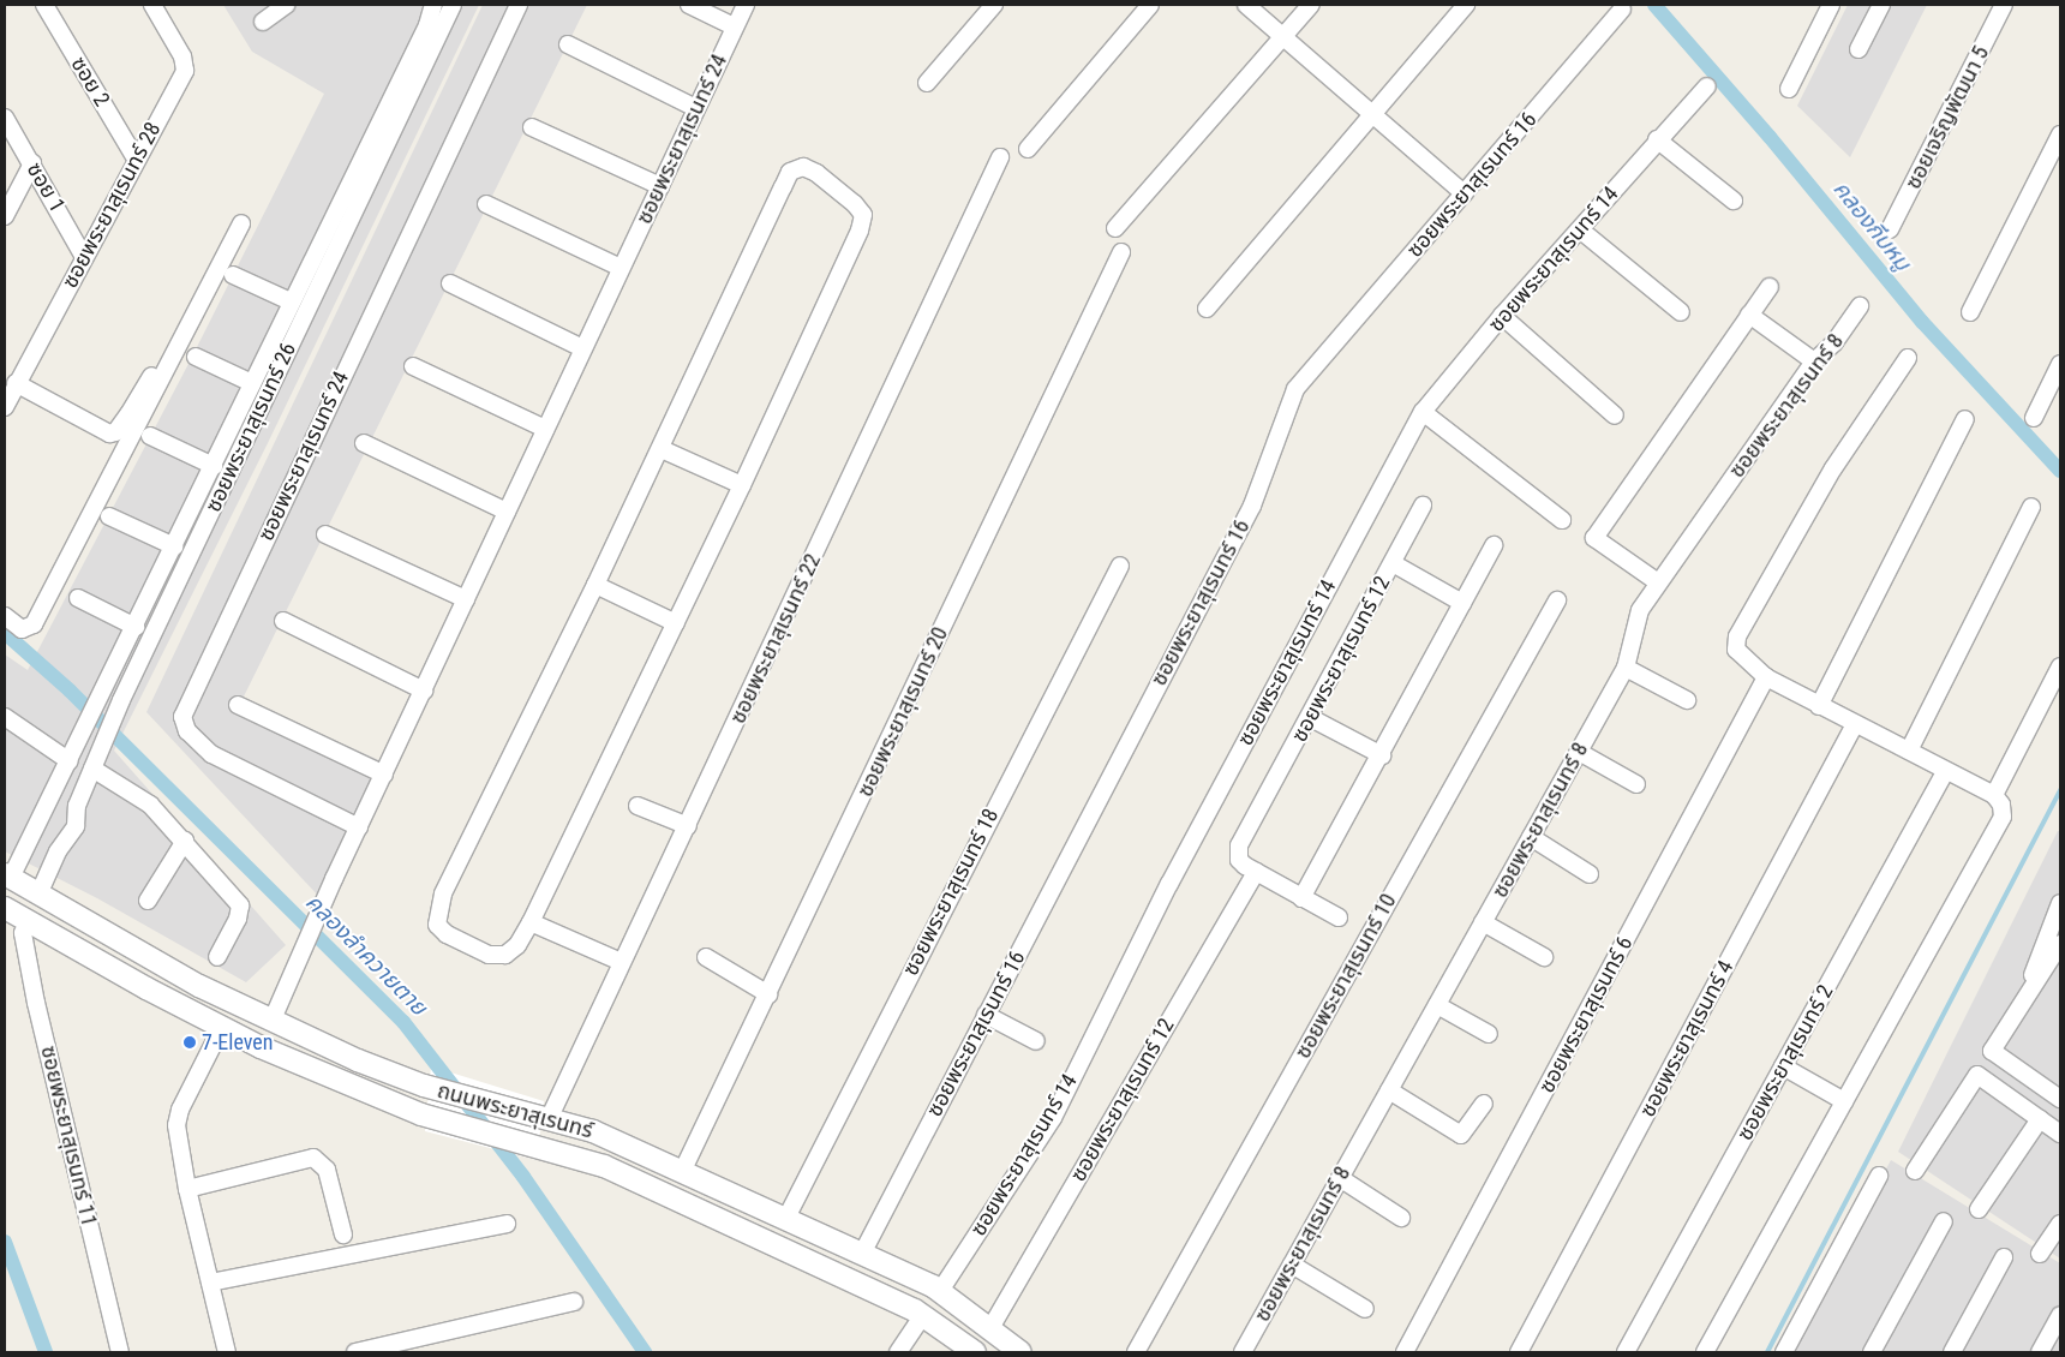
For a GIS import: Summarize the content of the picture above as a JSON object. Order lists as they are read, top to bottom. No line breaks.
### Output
{"streets":{"street":["ซอย 2","ซอยเจริญพัฒนา 5","ซอยพระยาสุเรนทร์ 24","ซอยพระยาสุเรนทร์ 16","ซอย 1","ซอยพระยาสุเรนทร์ 28","ซอยพระยาสุเรนทร์ 14","ซอยพระยาสุเรนทร์ 8","ซอยพระยาสุเรนทร์ 26","ซอยพระยาสุเรนทร์ 22","ซอยพระยาสุเรนทร์ 12","ซอยพระยาสุเรนทร์ 20","ซอยพระยาสุเรนทร์ 18","ซอยพระยาสุเรนทร์ 10","ซอยพระยาสุเรนทร์ 6","ซอยพระยาสุเรนทร์ 4","ซอยพระยาสุเรนทร์ 2","ถนนพระยาสุเรนทร์","ซอยพระยาสุเรนทร์ 11"]},"crossings":[["ซอย 2","ซอยพระยาสุเรนทร์ 28"],["ซอยพระยาสุเรนทร์ 24","ถนนพระยาสุเรนทร์"],["ซอยพระยาสุเรนทร์ 16","ถนนพระยาสุเรนทร์"],["ซอย 1","ซอยพระยาสุเรนทร์ 28"],["ซอยพระยาสุเรนทร์ 14","ถนนพระยาสุเรนทร์"],["ซอยพระยาสุเรนทร์ 26","ถนนพระยาสุเรนทร์"],["ซอยพระยาสุเรนทร์ 22","ถนนพระยาสุเรนทร์"],["ซอยพระยาสุเรนทร์ 12","ถนนพระยาสุเรนทร์"],["ซอยพระยาสุเรนทร์ 20","ถนนพระยาสุเรนทร์"],["ซอยพระยาสุเรนทร์ 18","ถนนพระยาสุเรนทร์"],["ถนนพระยาสุเรนทร์","ซอยพระยาสุเรนทร์ 11"]],"water":["คลองกีบหมู","คลองลำควายตาย"],"places":["7-Eleven"]}
